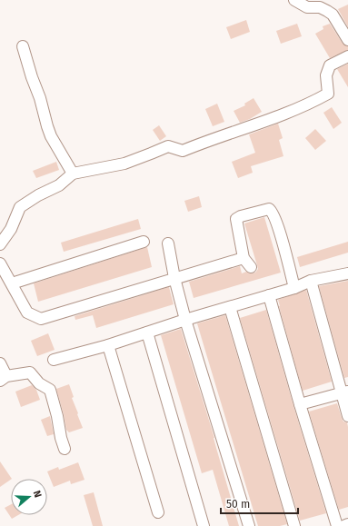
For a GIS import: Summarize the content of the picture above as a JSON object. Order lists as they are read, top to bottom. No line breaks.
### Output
{"scale_bar":"50 m","north":"right"}
